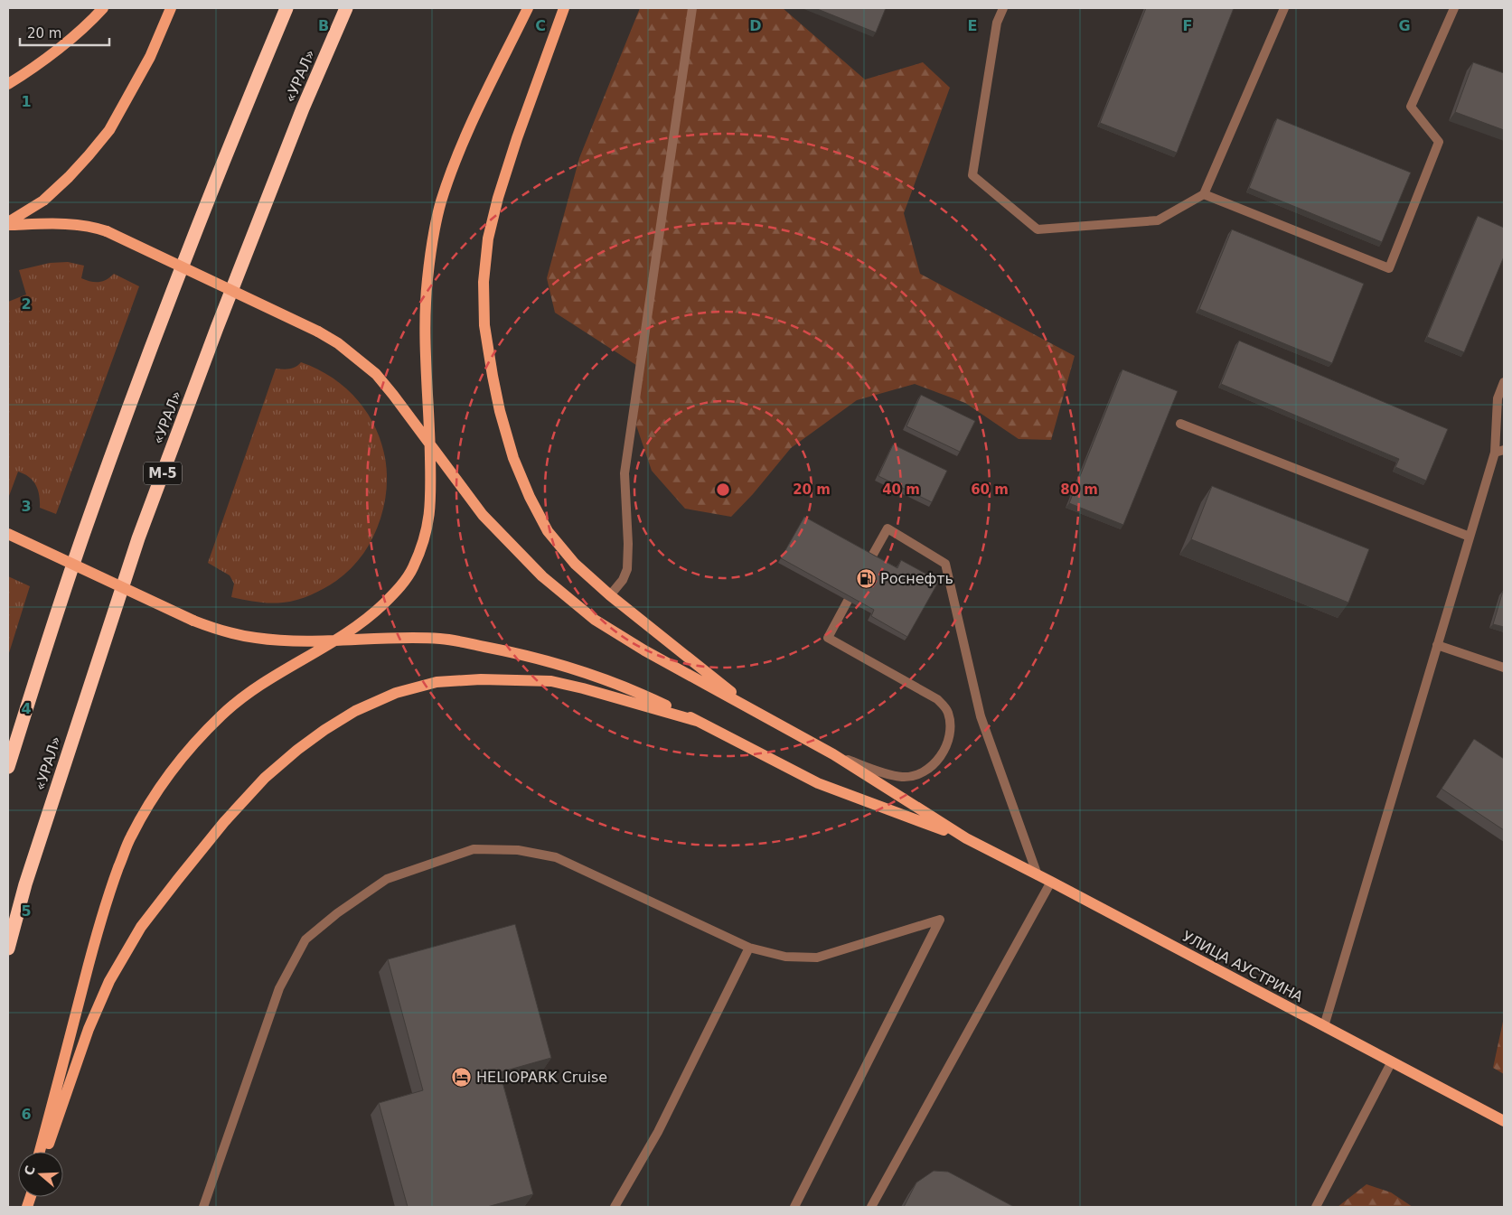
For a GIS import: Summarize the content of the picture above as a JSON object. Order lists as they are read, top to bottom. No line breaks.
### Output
{"streets":{"highway":["«УРАЛ»","М-5"],"main road":["УЛИЦА АУСТРИНА"]},"places":{"fuel station":["Роснефть"],"hotel":["HELIOPARK Cruise"]},"scale_bar":"20 m","north":"left","grid":{"columns":["B","C","D","E","F","G"],"rows":["1","2","3","4","5","6"]},"rings":["20 m","40 m","60 m","80 m"]}
